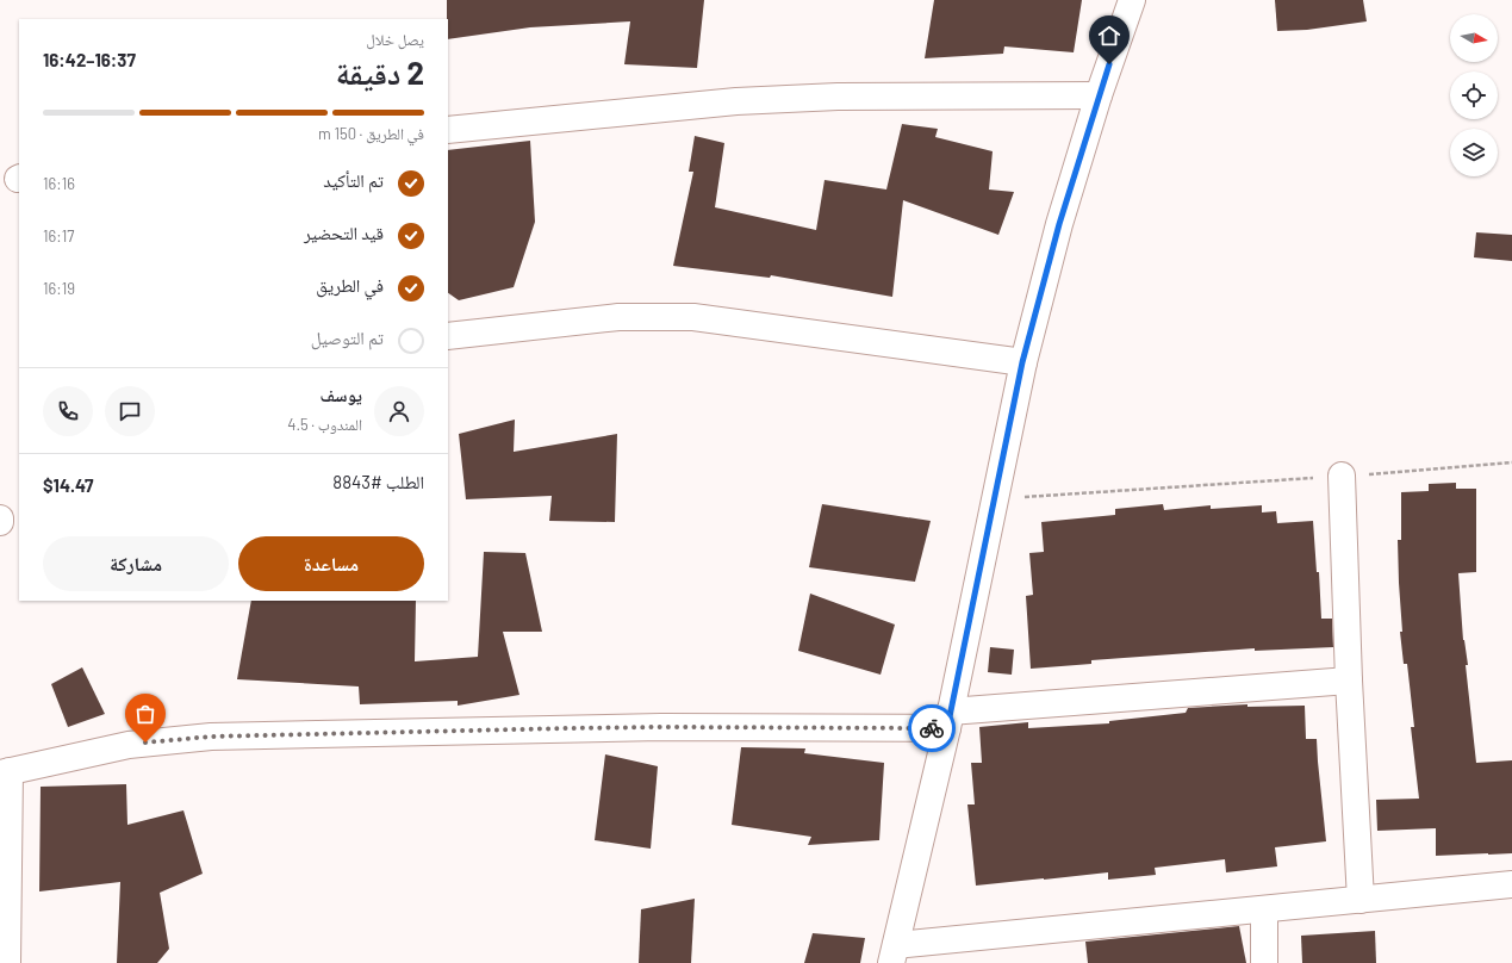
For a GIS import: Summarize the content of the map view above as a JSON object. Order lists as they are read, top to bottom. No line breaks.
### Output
{"north":"right","page":{"heading":["2 دقيقة","يصل خلال","16:37–16:42"],"panel":["يوسف","المندوب · 4.5","الطلب #8843","$14.47"],"bar":"في الطريق · 150 m","list":[["تم التأكيد","16:16"],["قيد التحضير","16:17"],["في الطريق","16:19"],"تم التوصيل"],"buttons":["مساعدة","مشاركة"]}}
